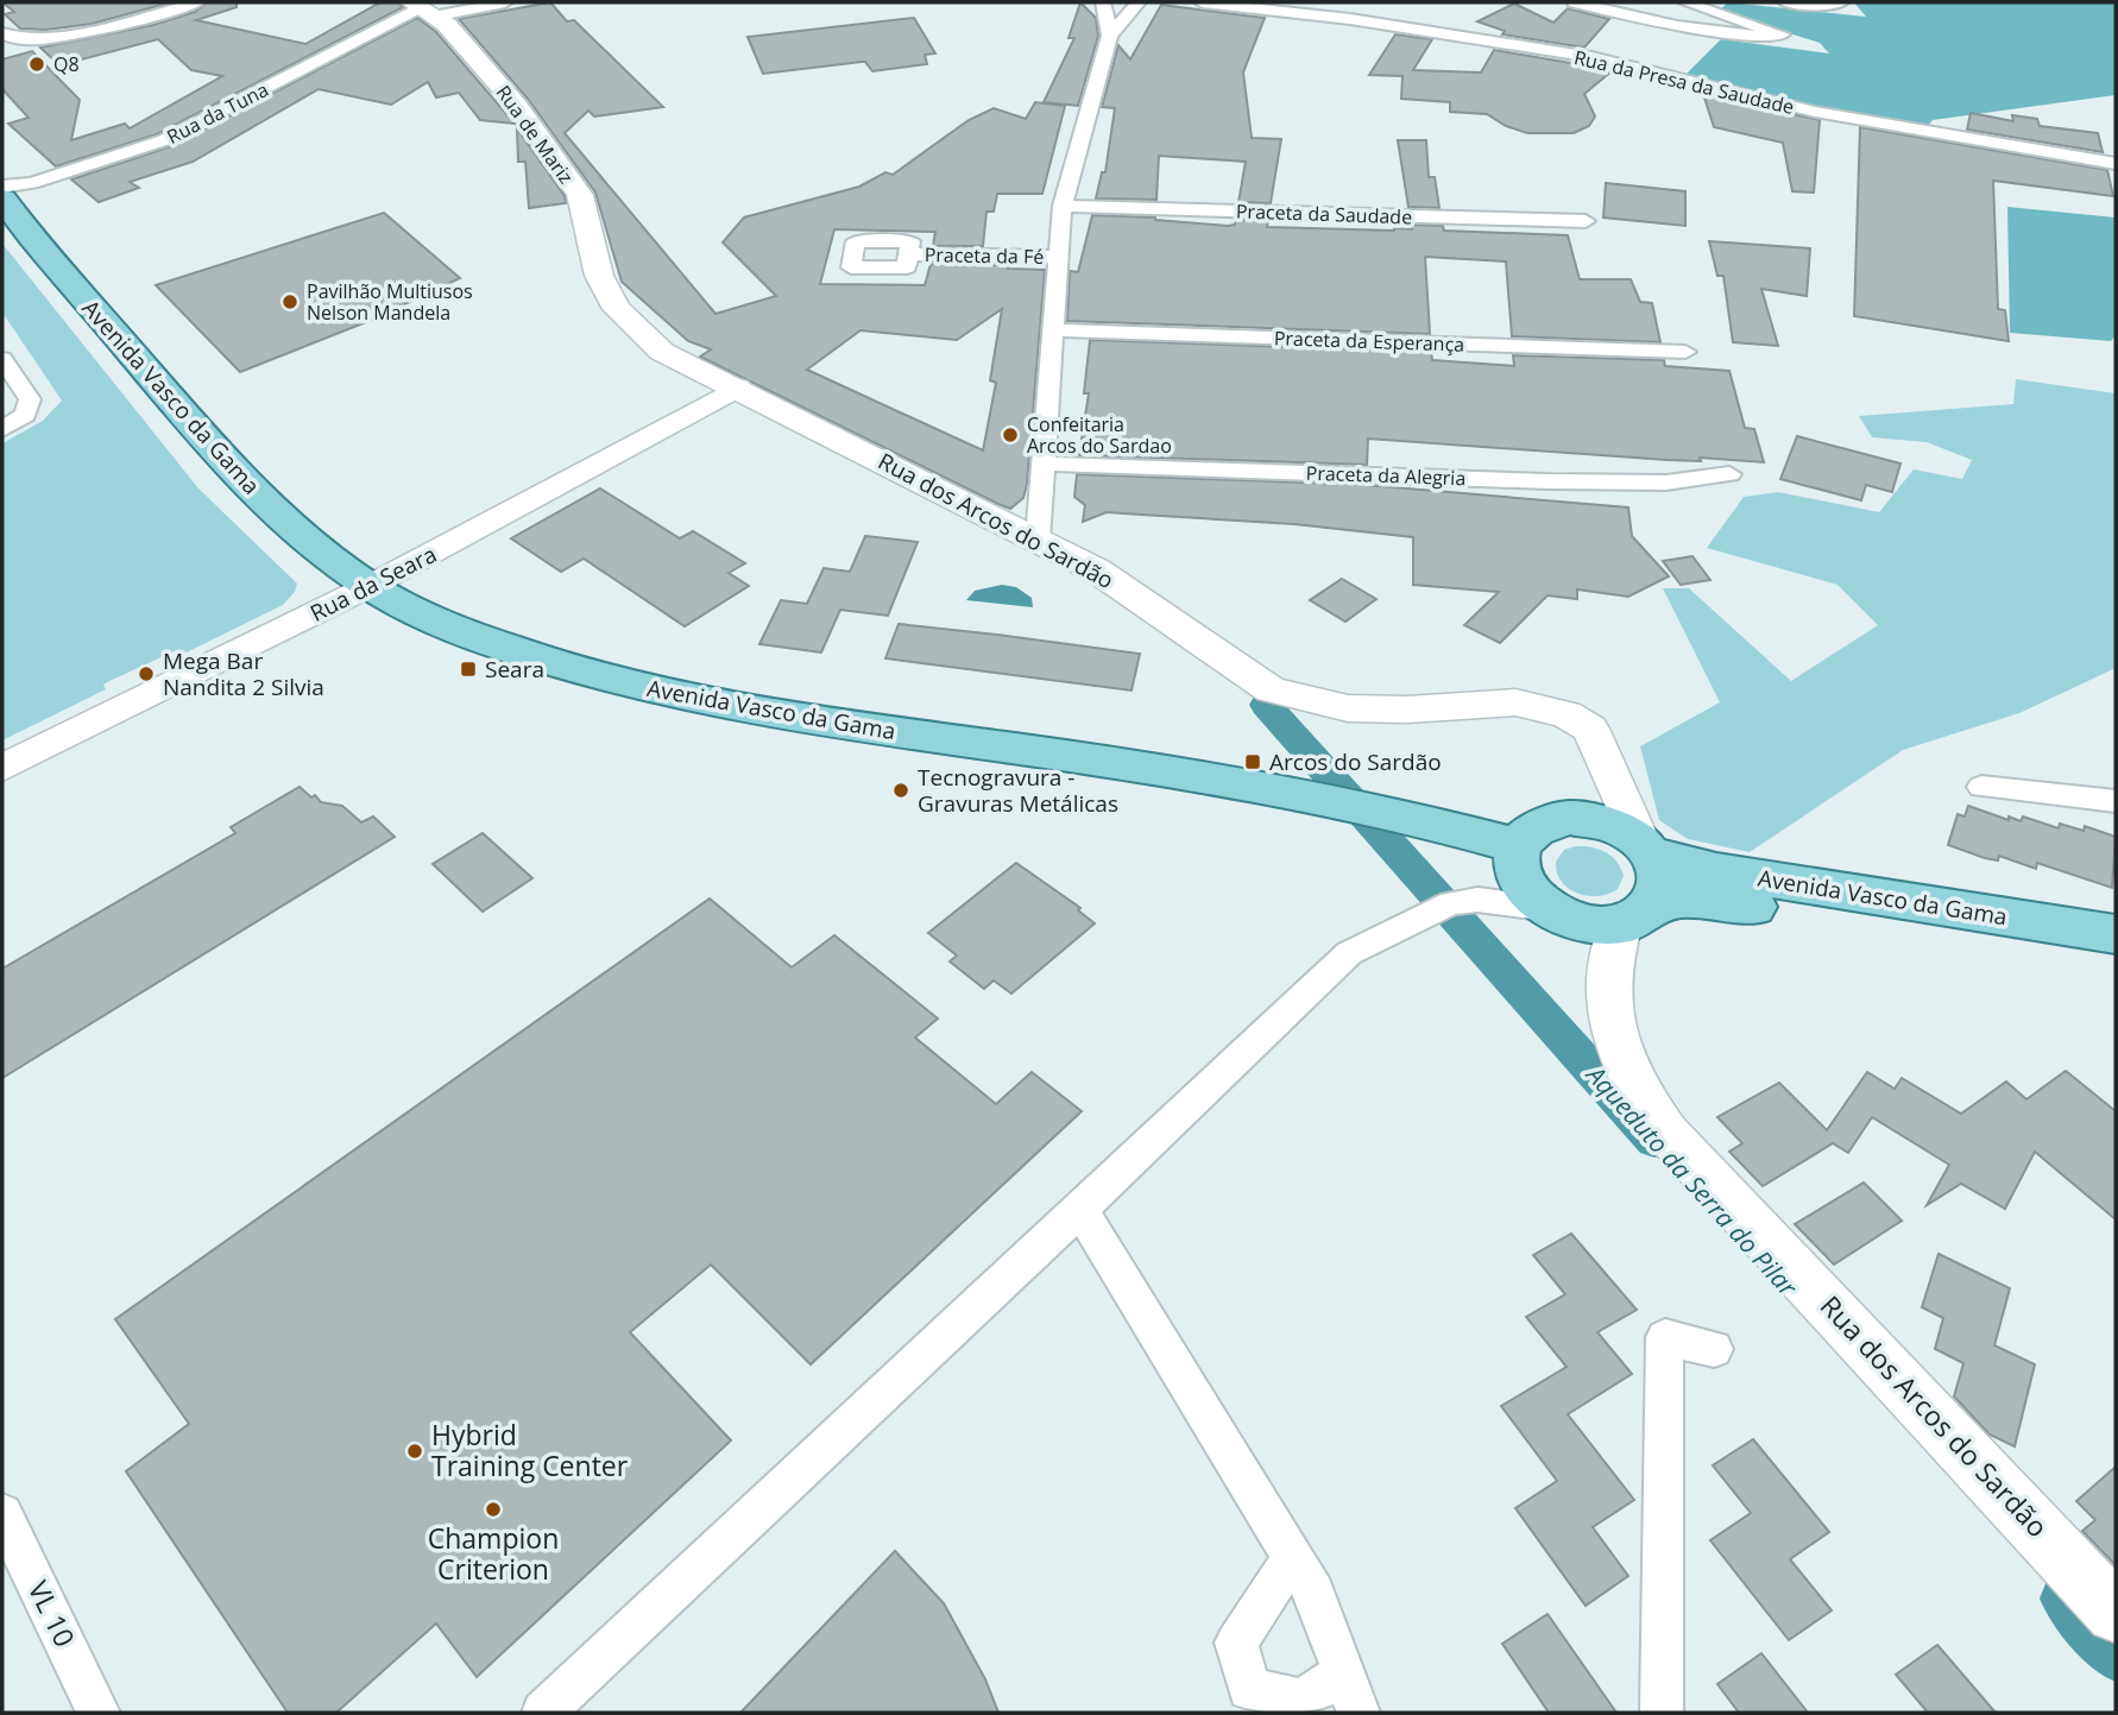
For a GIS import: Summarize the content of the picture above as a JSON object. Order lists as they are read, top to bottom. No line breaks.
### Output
{"streets":{"main road":["Rua de Mariz","Avenida Vasco da Gama","Rua dos Arcos do Sardão"],"street":["Rua da Presa da Saudade","Rua da Tuna","Praceta da Saudade","Praceta da Fé","Praceta da Esperança","Praceta da Alegria","Rua da Seara","VL 10"]},"crossings":[["Rua da Tuna","Rua de Mariz"],["Rua de Mariz","Rua dos Arcos do Sardão"],["Avenida Vasco da Gama","Rua dos Arcos do Sardão"],["Avenida Vasco da Gama","Rua da Seara"],["Rua dos Arcos do Sardão","Rua da Seara"]],"water":["Aqueduto da Serra do Pilar"],"places":{"other":["Q8","Pavilhão Multiusos Nelson Mandela","Confeitaria Arcos do Sardao","Mega Bar Nandita 2 Silvia","Tecnogravura - Gravuras Metálicas","Hybrid Training Center","Champion Criterion"],"transit":["Seara","Arcos do Sardão"]}}
